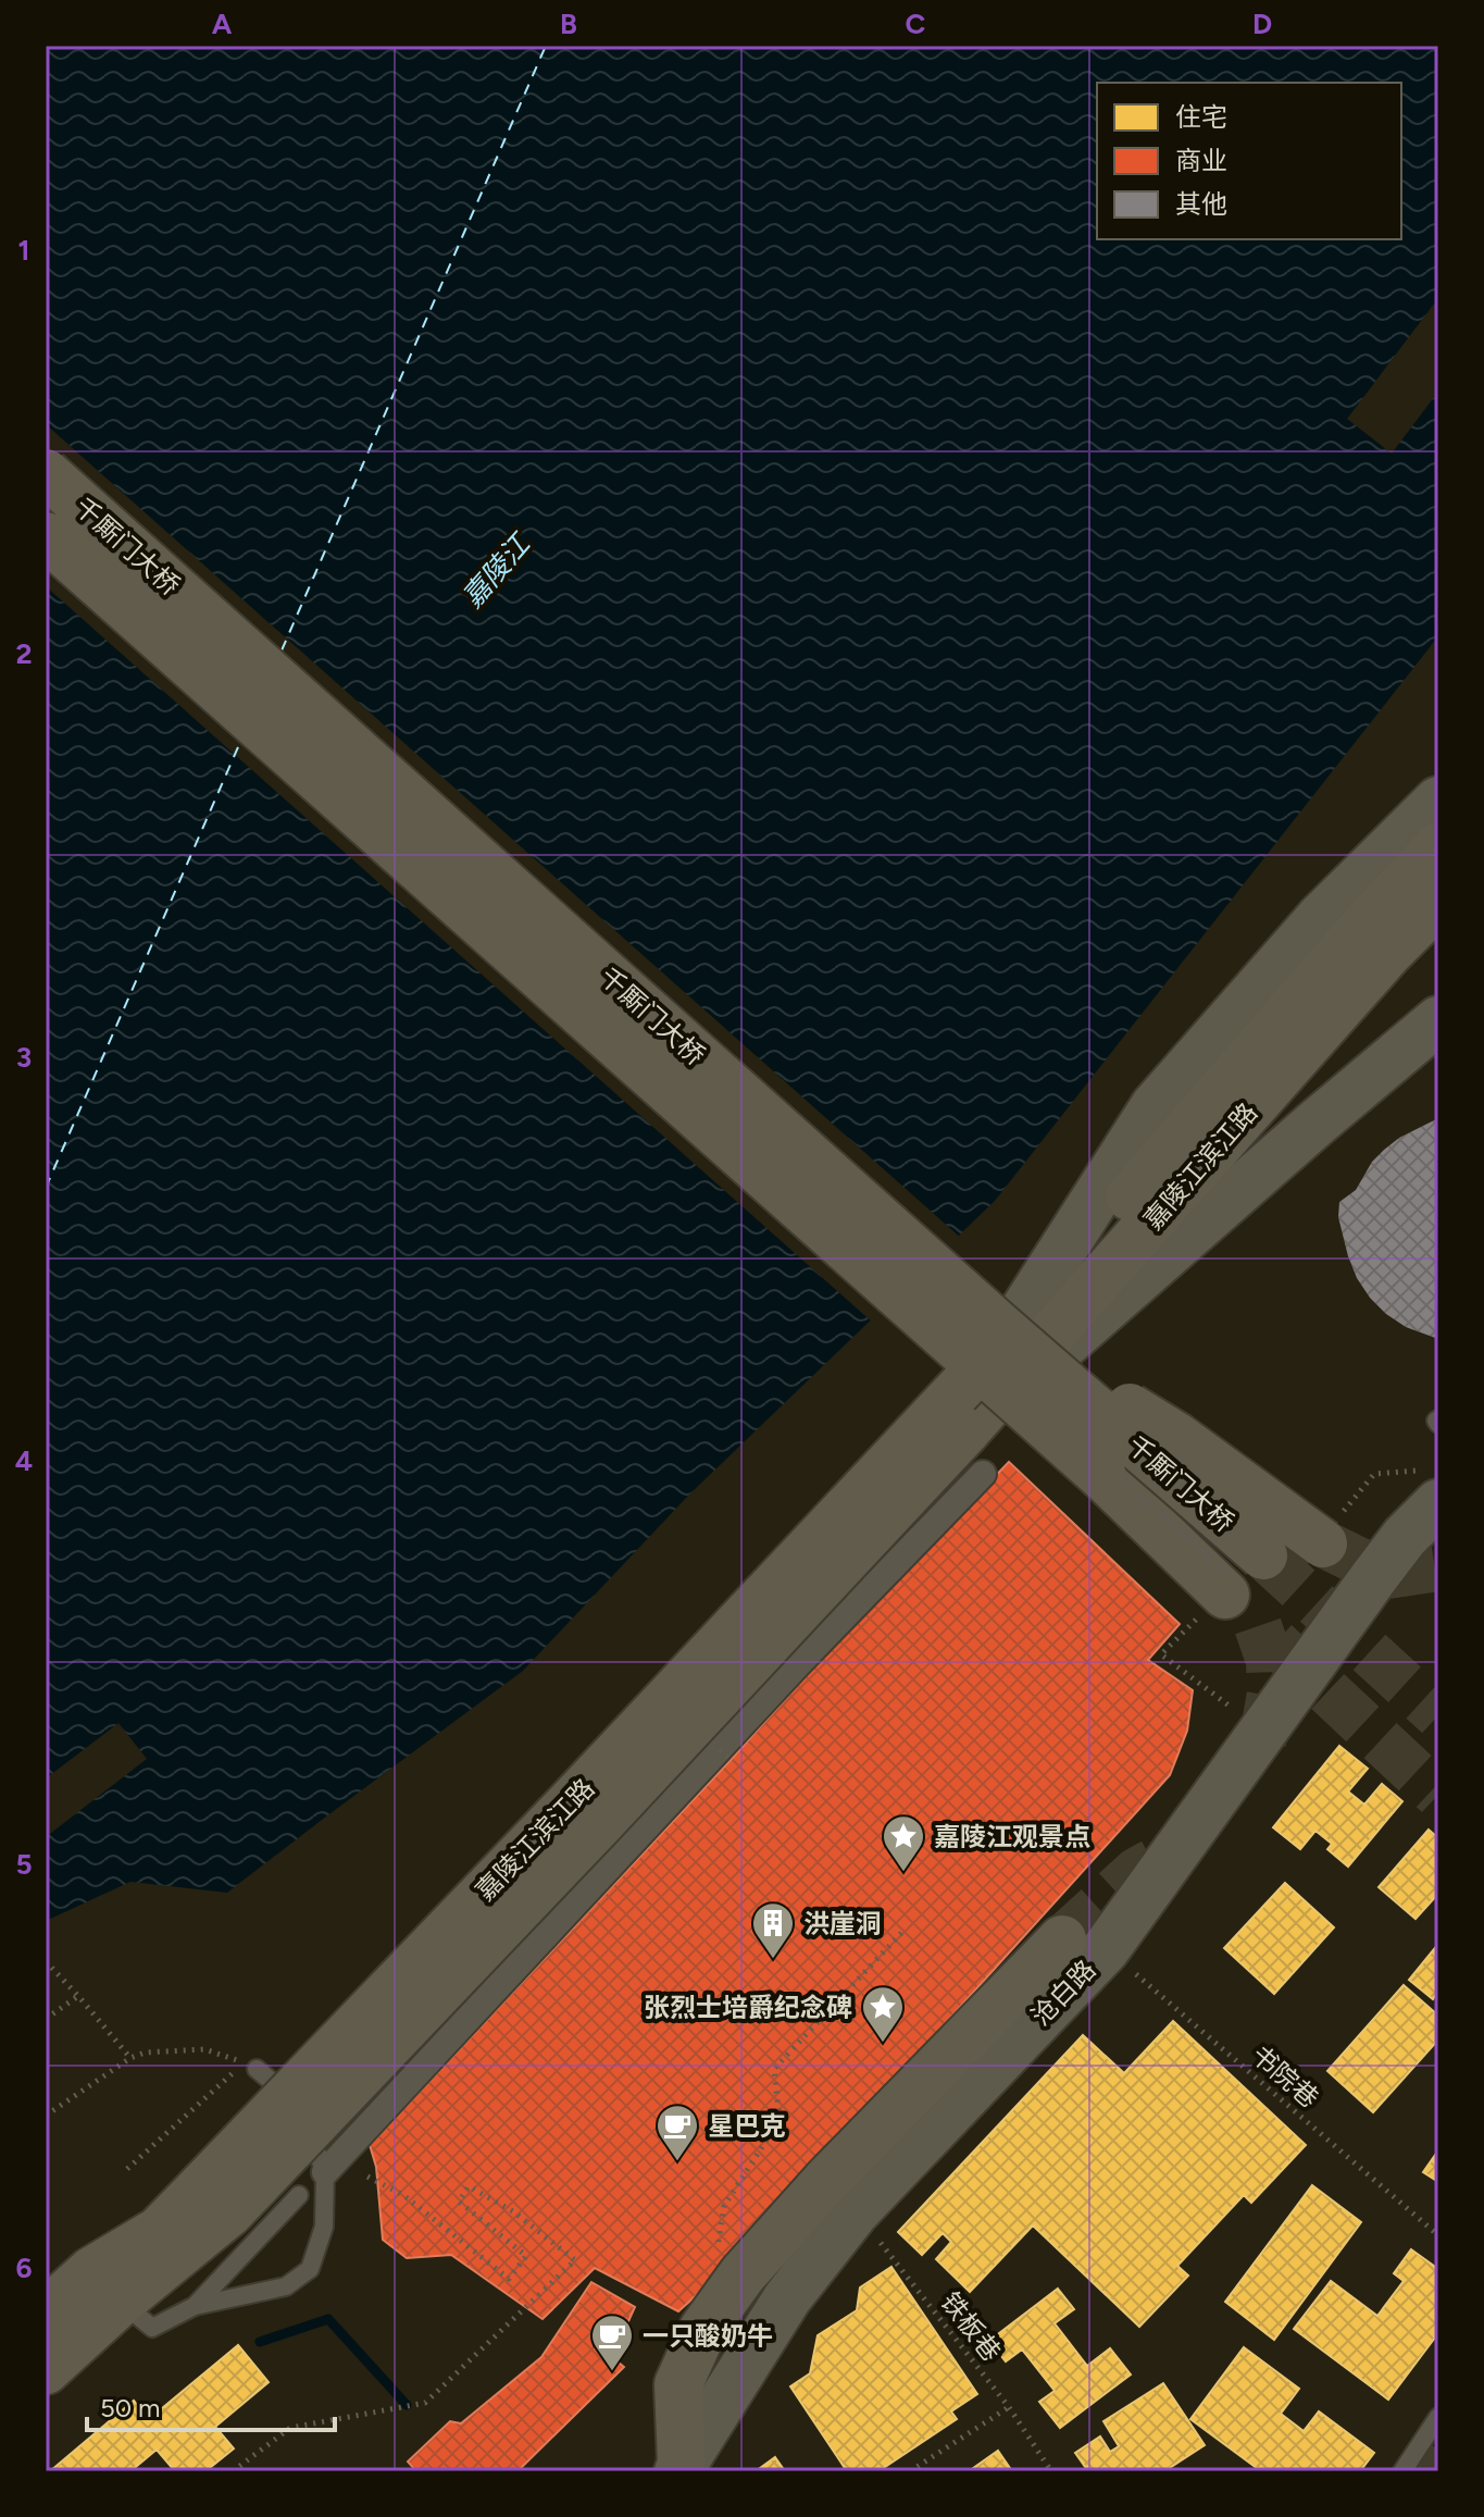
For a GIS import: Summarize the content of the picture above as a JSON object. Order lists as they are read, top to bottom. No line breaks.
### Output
{"streets":{"main road":["千厮门大桥","嘉陵江滨江路","沧白路"],"path":["书院巷","铁板巷"]},"crossings":[["千厮门大桥","嘉陵江滨江路"],["沧白路","书院巷"],["沧白路","铁板巷"]],"water":["嘉陵江"],"places":{"place":["嘉陵江观景点","张烈士培爵纪念碑"],"building":["洪崖洞"],"cafe":["星巴克","一只酸奶牛"]},"legend":["住宅","商业","其他"],"scale_bar":"50 m","grid":{"columns":["A","B","C","D"],"rows":["1","2","3","4","5","6"]}}
